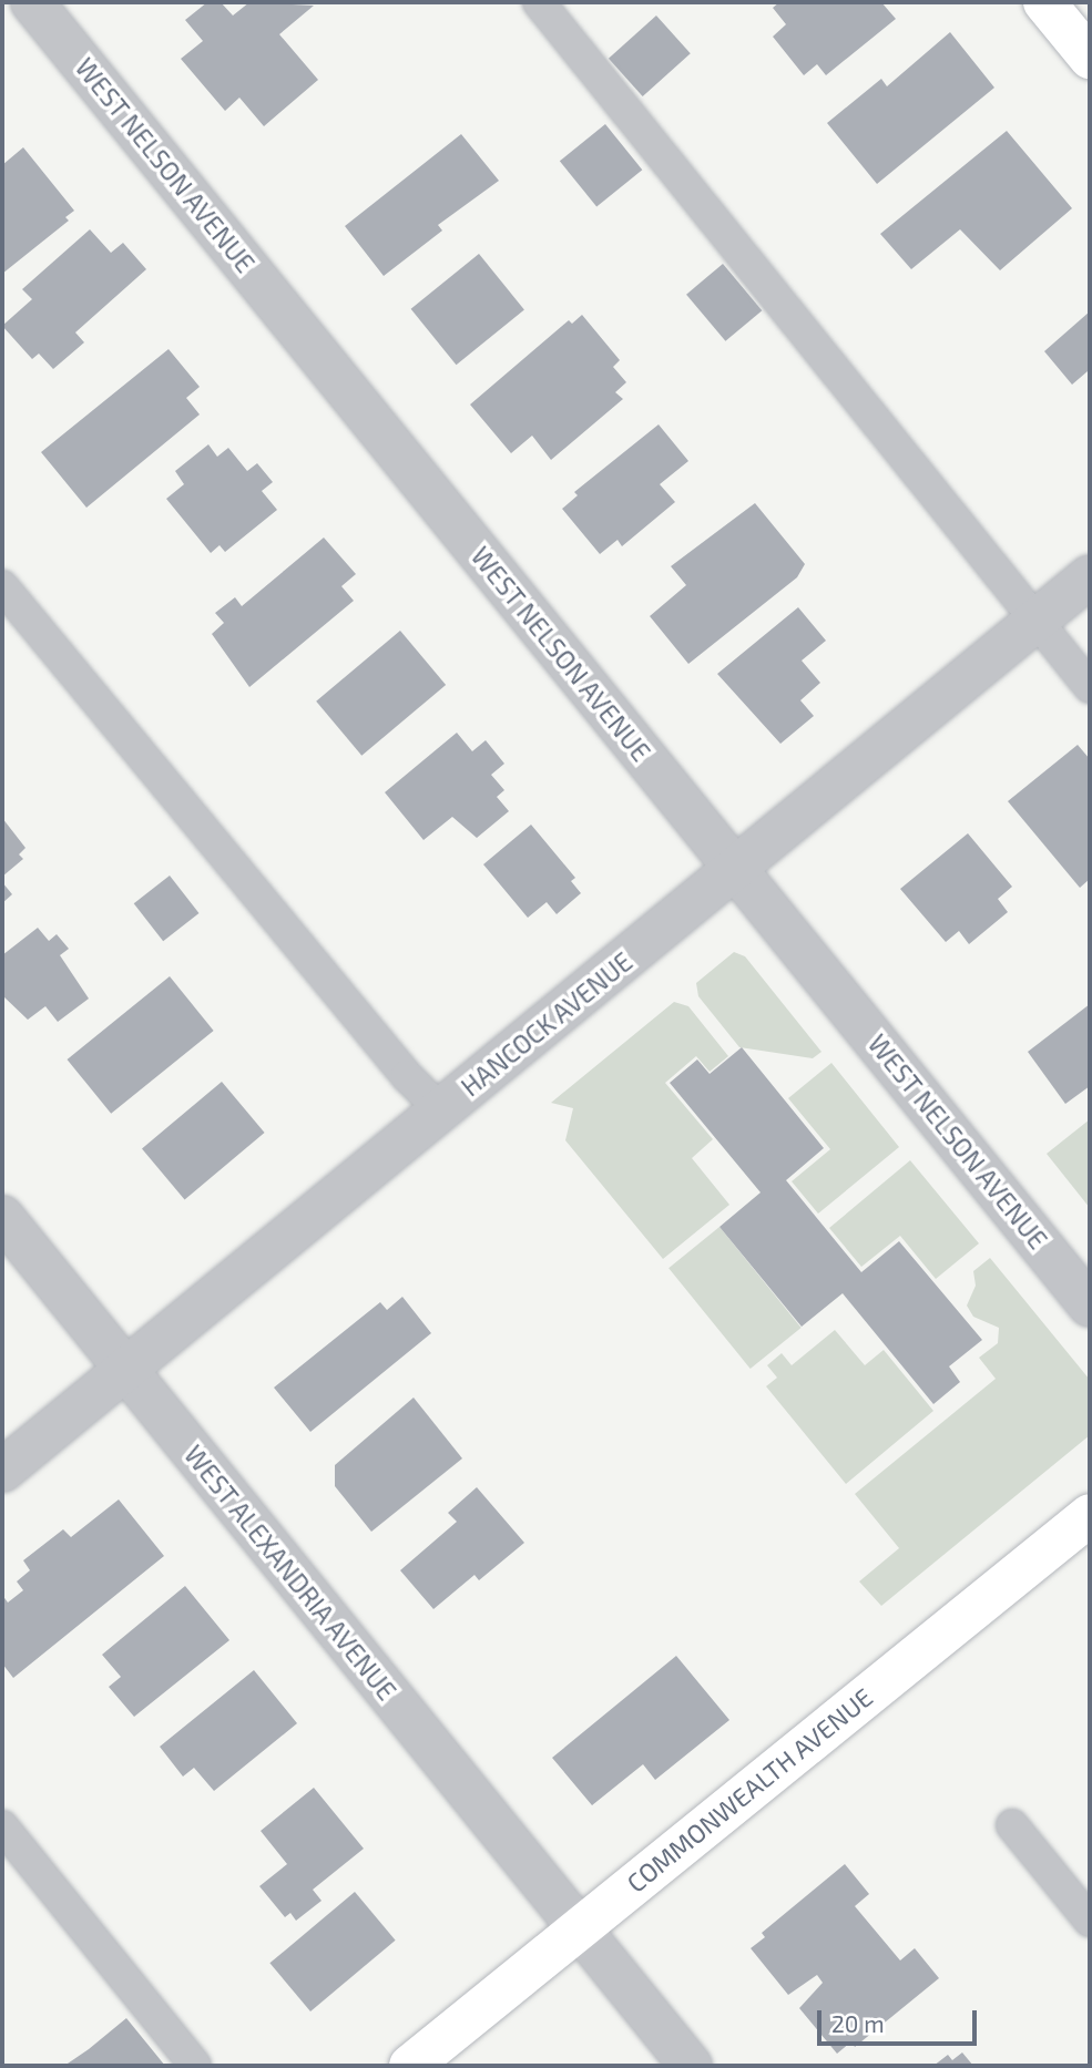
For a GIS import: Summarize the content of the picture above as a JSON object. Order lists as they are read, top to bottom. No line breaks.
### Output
{"streets":{"street":["WEST NELSON AVENUE","HANCOCK AVENUE","WEST ALEXANDRIA AVENUE","COMMONWEALTH AVENUE"]},"crossings":[["WEST NELSON AVENUE","HANCOCK AVENUE"],["HANCOCK AVENUE","WEST ALEXANDRIA AVENUE"],["WEST ALEXANDRIA AVENUE","COMMONWEALTH AVENUE"]],"scale_bar":"20 m"}
